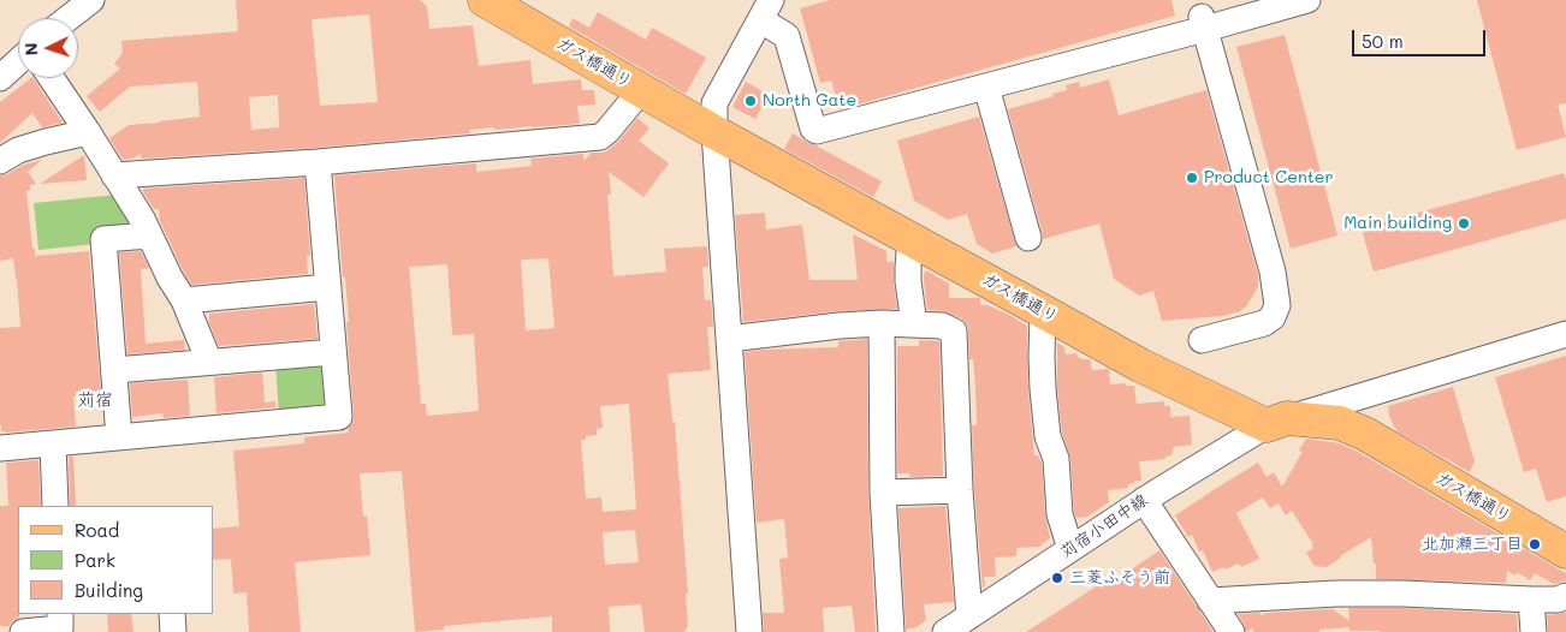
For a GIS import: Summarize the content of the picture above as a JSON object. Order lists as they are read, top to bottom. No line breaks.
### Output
{"streets":{"main road":["ガス橋通り"],"street":["苅宿小田中線"]},"crossings":[["ガス橋通り","苅宿小田中線"]],"districts":["苅宿"],"places":["North Gate","Product Center","Main building","北加瀬三丁目","三菱ふそう前"],"legend":["Road","Park","Building"],"scale_bar":"50 m","north":"left"}
